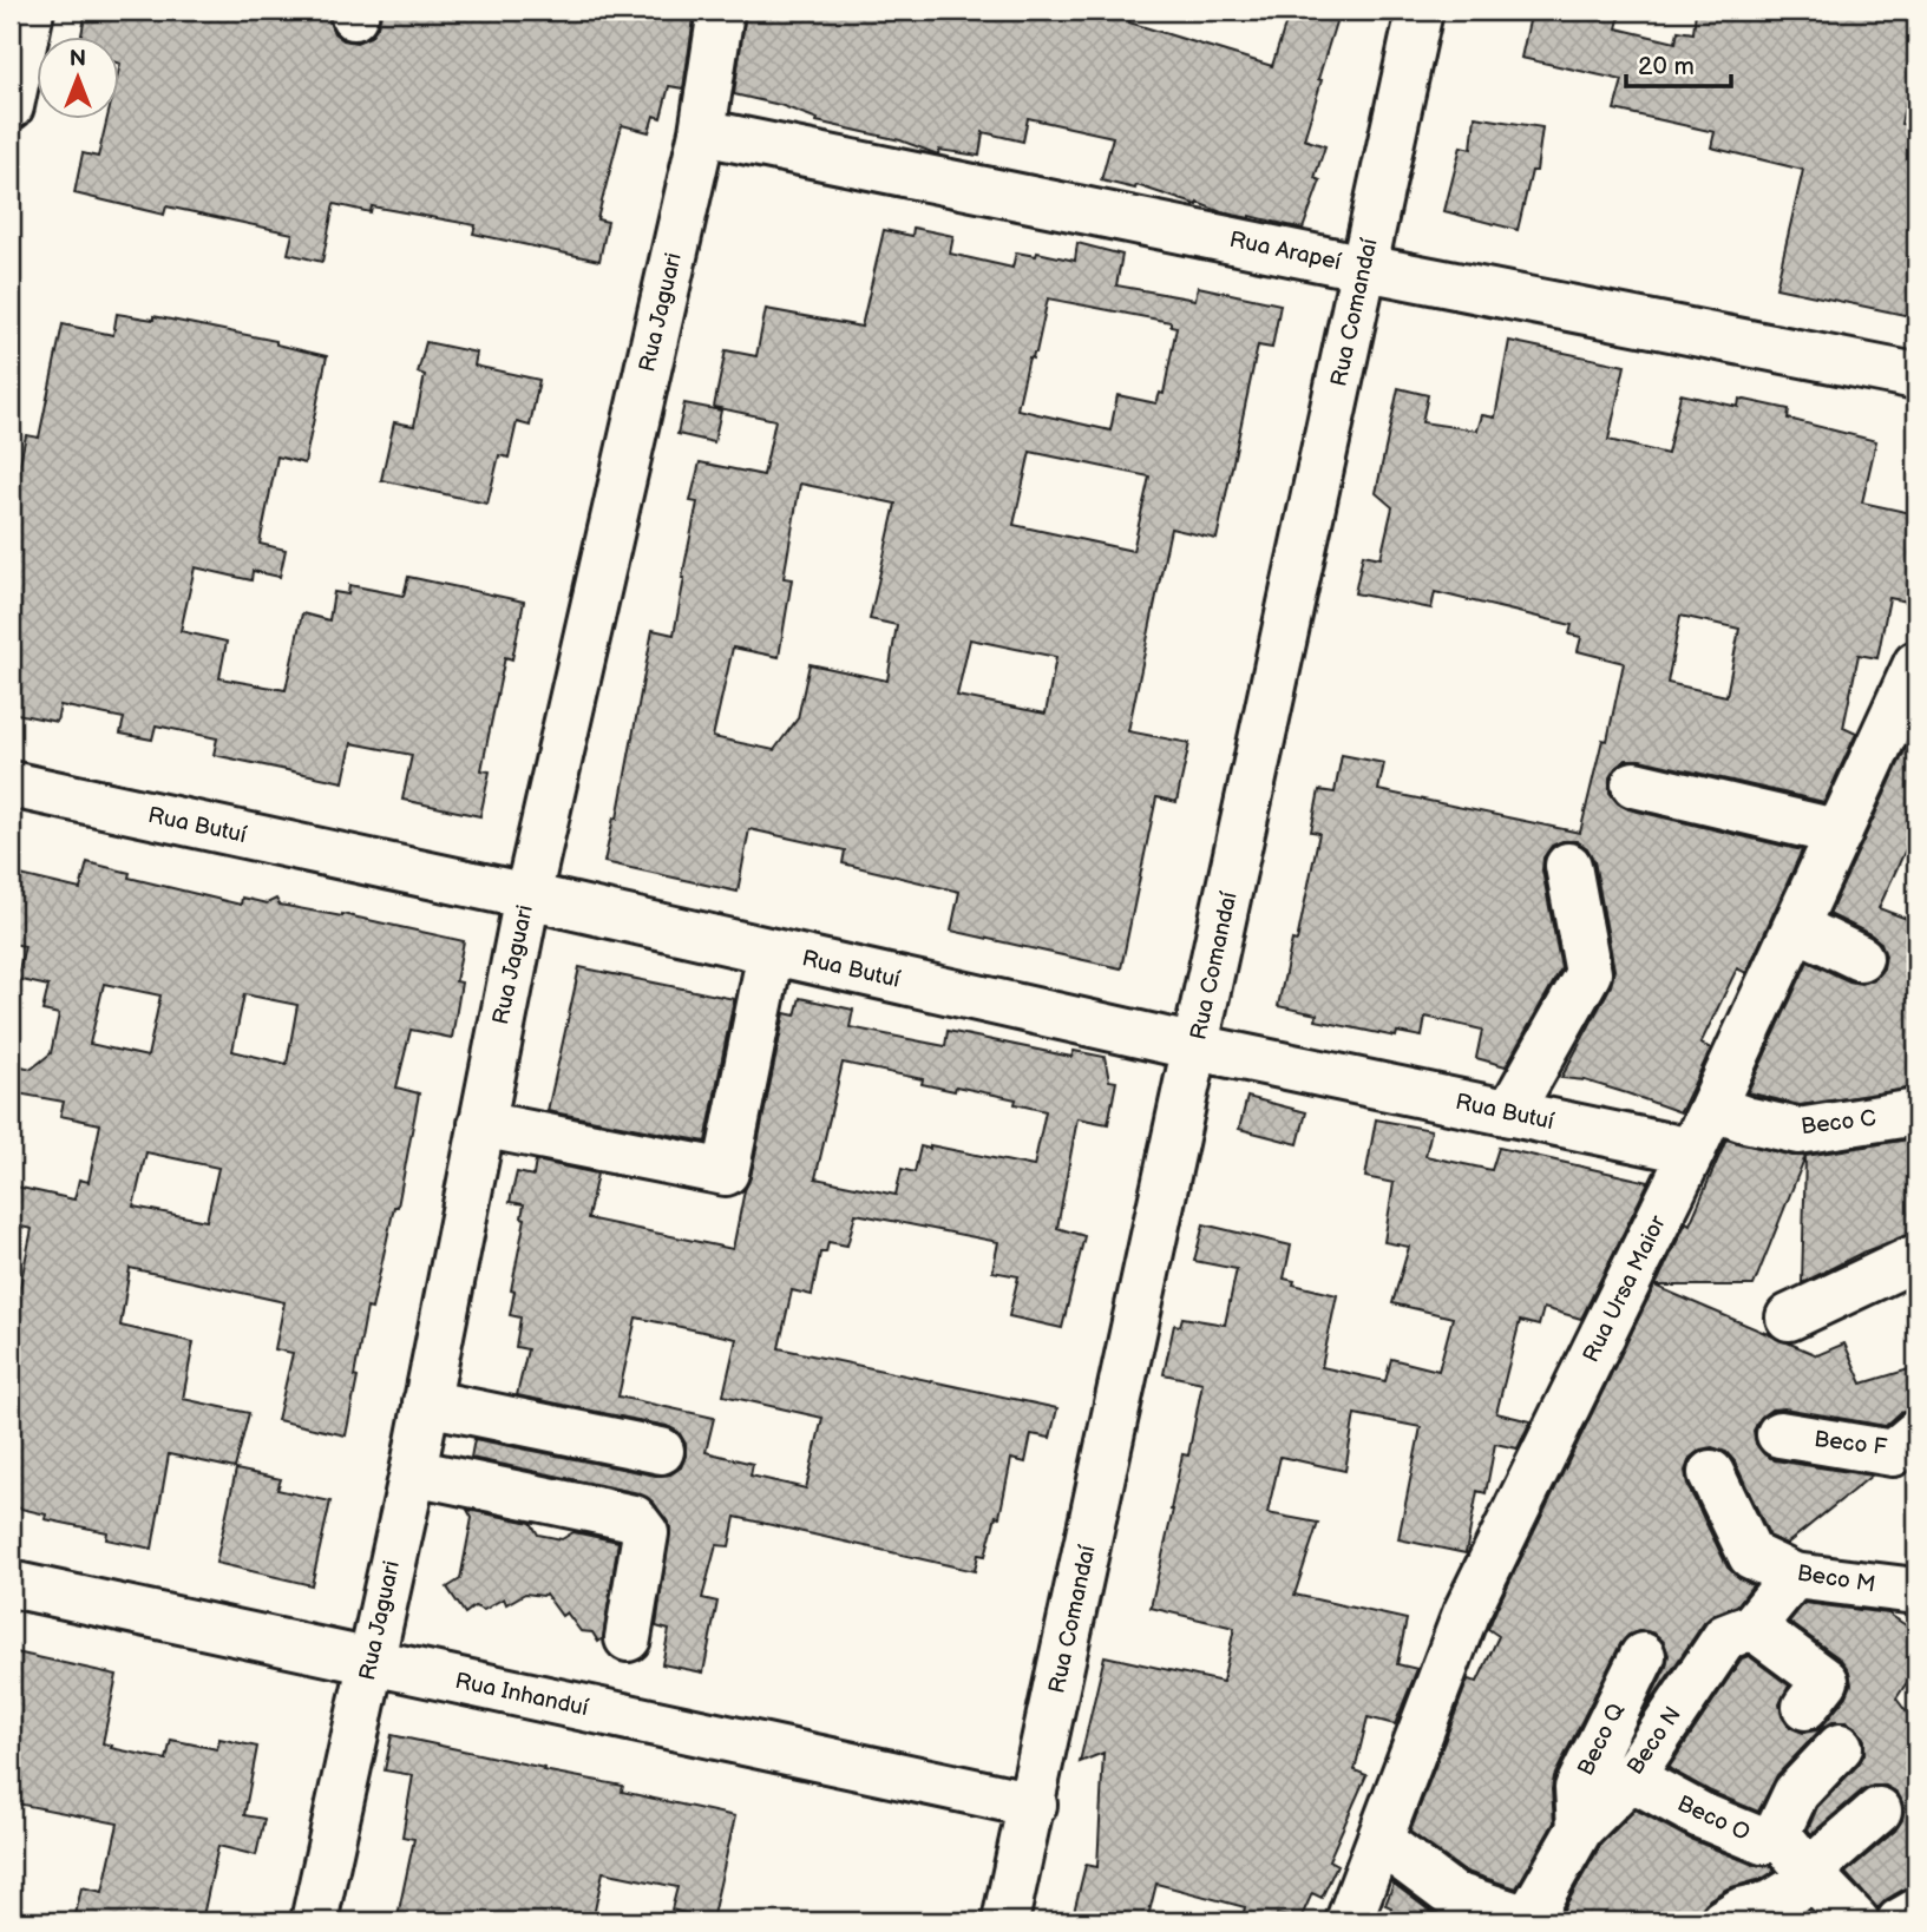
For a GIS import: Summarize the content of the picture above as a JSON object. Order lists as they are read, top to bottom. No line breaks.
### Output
{"streets":{"street":["Rua Arapeí","Rua Jaguari","Rua Comandaí","Rua Butuí","Beco C","Rua Ursa Maior","Beco F","Beco M","Rua Inhanduí","Beco Q","Beco N","Beco O"]},"crossings":[["Rua Arapeí","Rua Jaguari"],["Rua Arapeí","Rua Comandaí"],["Rua Jaguari","Rua Butuí"],["Rua Jaguari","Rua Inhanduí"],["Rua Comandaí","Rua Butuí"],["Rua Comandaí","Rua Inhanduí"],["Rua Butuí","Rua Ursa Maior"],["Beco C","Rua Ursa Maior"],["Beco M","Beco N"],["Beco Q","Beco N"],["Beco N","Beco O"]],"scale_bar":"20 m","north":"top"}
